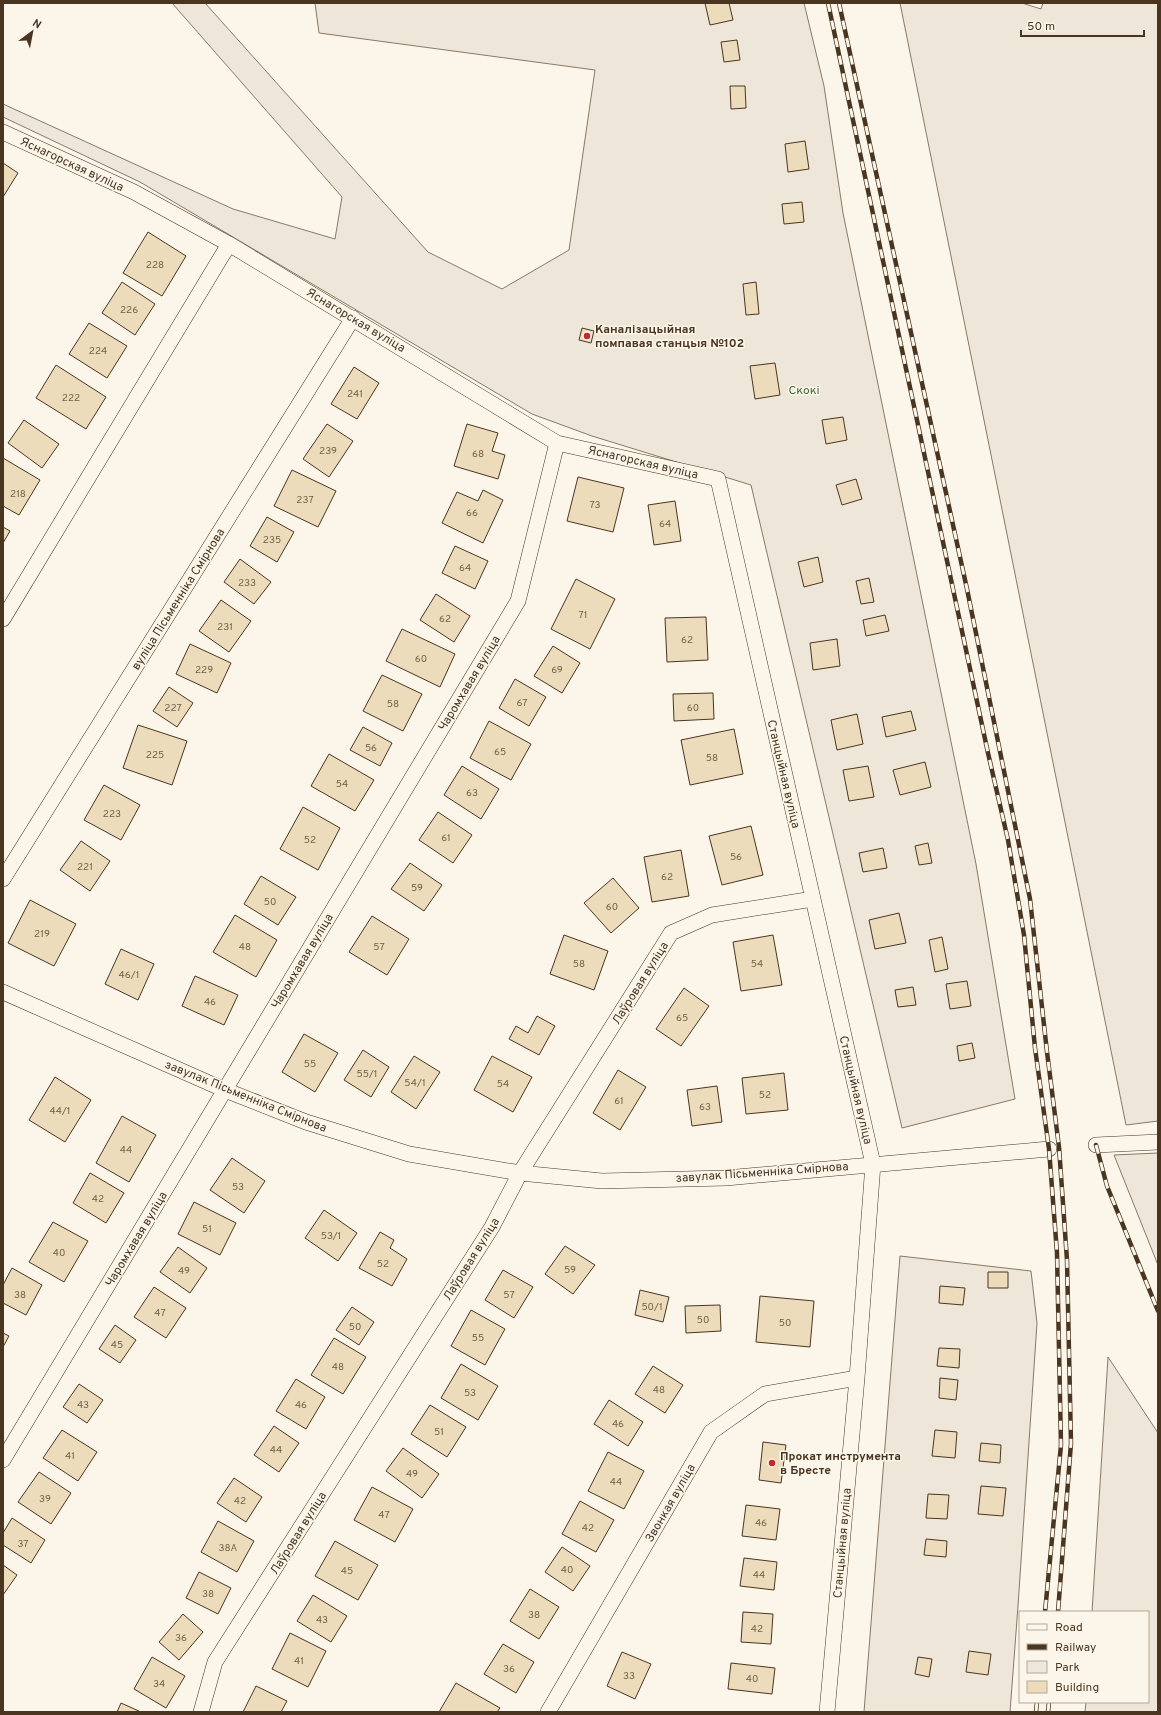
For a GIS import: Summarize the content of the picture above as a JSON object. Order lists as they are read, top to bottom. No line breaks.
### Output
{"streets":{"street":["Яснагорская вуліца","вуліца Пісьменніка Смірнова","Чаромхавая вуліца","Станцыйная вуліца","Лаўровая вуліца","завулак Пісьменніка Смірнова","Звонкая вуліца"]},"crossings":[["Яснагорская вуліца","вуліца Пісьменніка Смірнова"],["Яснагорская вуліца","Чаромхавая вуліца"],["Яснагорская вуліца","Станцыйная вуліца"],["Чаромхавая вуліца","завулак Пісьменніка Смірнова"],["Станцыйная вуліца","Лаўровая вуліца"],["Станцыйная вуліца","завулак Пісьменніка Смірнова"],["Станцыйная вуліца","Звонкая вуліца"],["Лаўровая вуліца","завулак Пісьменніка Смірнова"]],"parks":["Скокі"],"places":["Каналізацыйная помпавая станцыя №102","Прокат инструмента в Бресте"],"house_numbers":["228","226","224","241","222","239","68","218","237","73","66","64","235","64","233","71","62","231","62","60","229","69","67","58","227","60","56","65","225","58","54","63","223","61","52","56","221","62","59","50","60","219","48","57","58","54","46/1","46","65","55","55/1","54/1","54","52","61","63","44/1","44","53","42","51","53/1","40","52","59","49","38","57","50/1","47","50","50","50","55","45","48","48","53","43","46","46","51","44","41","49","44","39","42","47","46","42","37","38А","40","45","44","38","38","43","42","36","41","36","33","40","34"],"legend":["Road","Railway","Park","Building"],"scale_bar":"50 m","north":"top right"}
